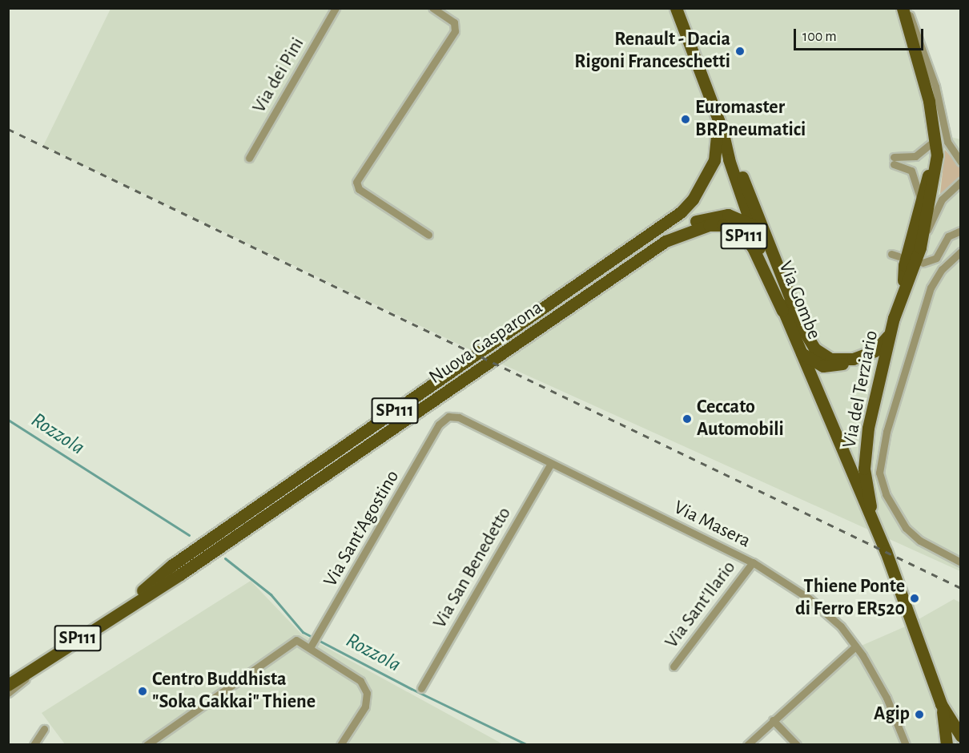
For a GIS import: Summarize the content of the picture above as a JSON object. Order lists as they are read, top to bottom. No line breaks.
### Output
{"streets":{"main road":["SP111","Via Gombe","Nuova Gasparona","Via del Terziario"],"street":["Via dei Pini","Via Masera","Via Sant'Agostino","Via San Benedetto","Via Sant'Ilario"]},"crossings":[["SP111","Via Gombe"],["SP111","Nuova Gasparona"],["Via Gombe","Nuova Gasparona"],["Via Gombe","Via del Terziario"],["Via Masera","Via Sant'Agostino"],["Via Masera","Via San Benedetto"],["Via Masera","Via Sant'Ilario"]],"water":["Rozzola"],"places":["Renault - Dacia Rigoni Franceschetti","Euromaster BRPneumatici","Ceccato Automobili","Thiene Ponte di Ferro ER520","Centro Buddhista \"Soka Gakkai\" Thiene","Agip"],"scale_bar":"100 m"}
